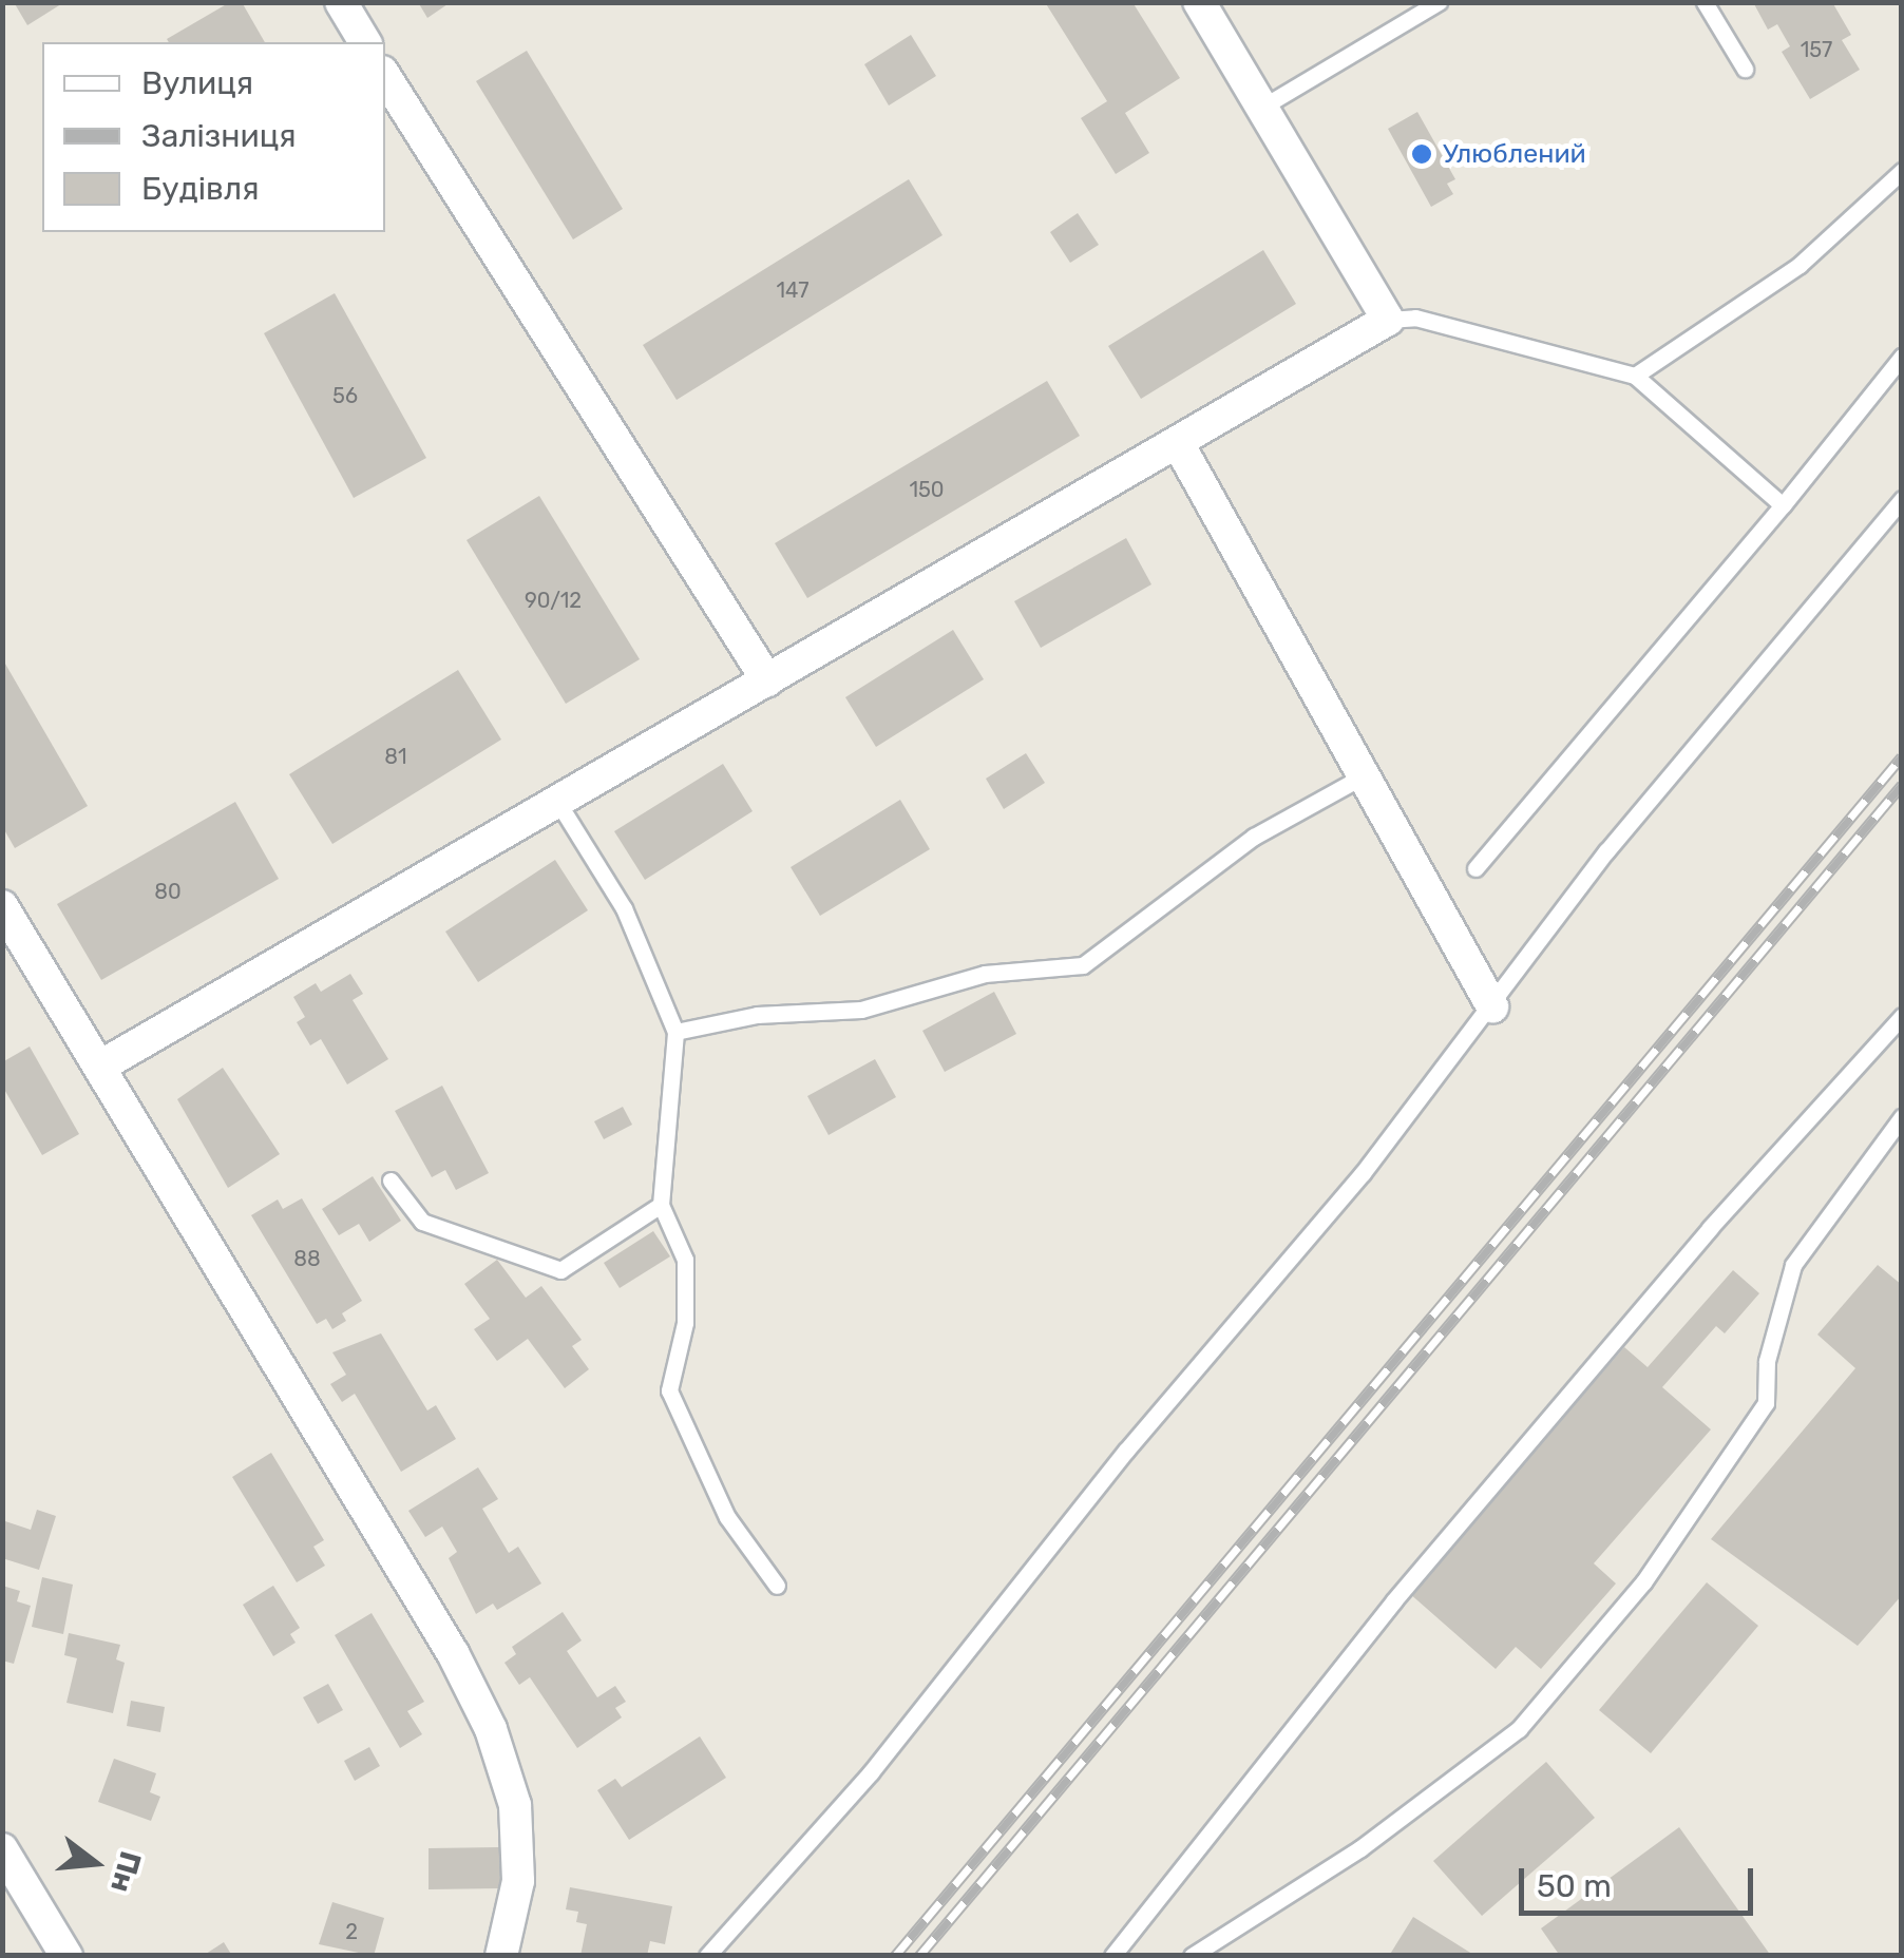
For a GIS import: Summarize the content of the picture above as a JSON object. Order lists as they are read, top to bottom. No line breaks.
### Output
{"places":["Улюблений"],"house_numbers":["157","147","56","150","90/12","81","80","88","2"],"legend":["Вулиця","Залізниця","Будівля"],"scale_bar":"50 m","north":"right"}
